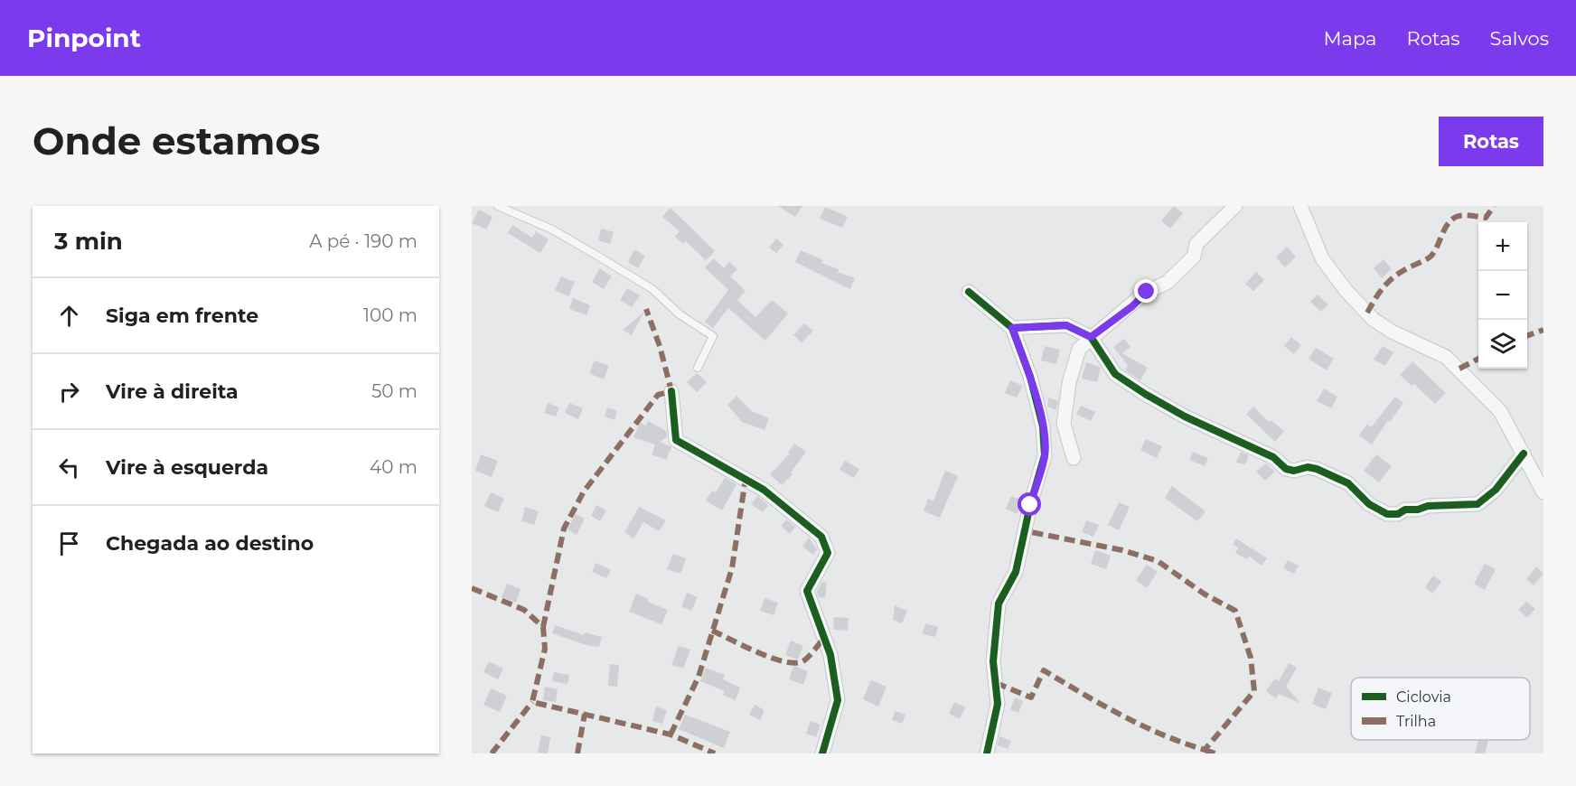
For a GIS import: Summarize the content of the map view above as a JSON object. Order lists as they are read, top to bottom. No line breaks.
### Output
{"legend":["Ciclovia","Trilha"],"page":{"header":"Pinpoint","nav":["Mapa","Rotas","Salvos"],"buttons":"Rotas","title":"Onde estamos","heading":["3 min","A pé · 190 m"],"map_buttons":["+","−"],"list":[["Siga em frente","100 m"],["Vire à direita","50 m"],["Vire à esquerda","40 m"],"Chegada ao destino"]}}
